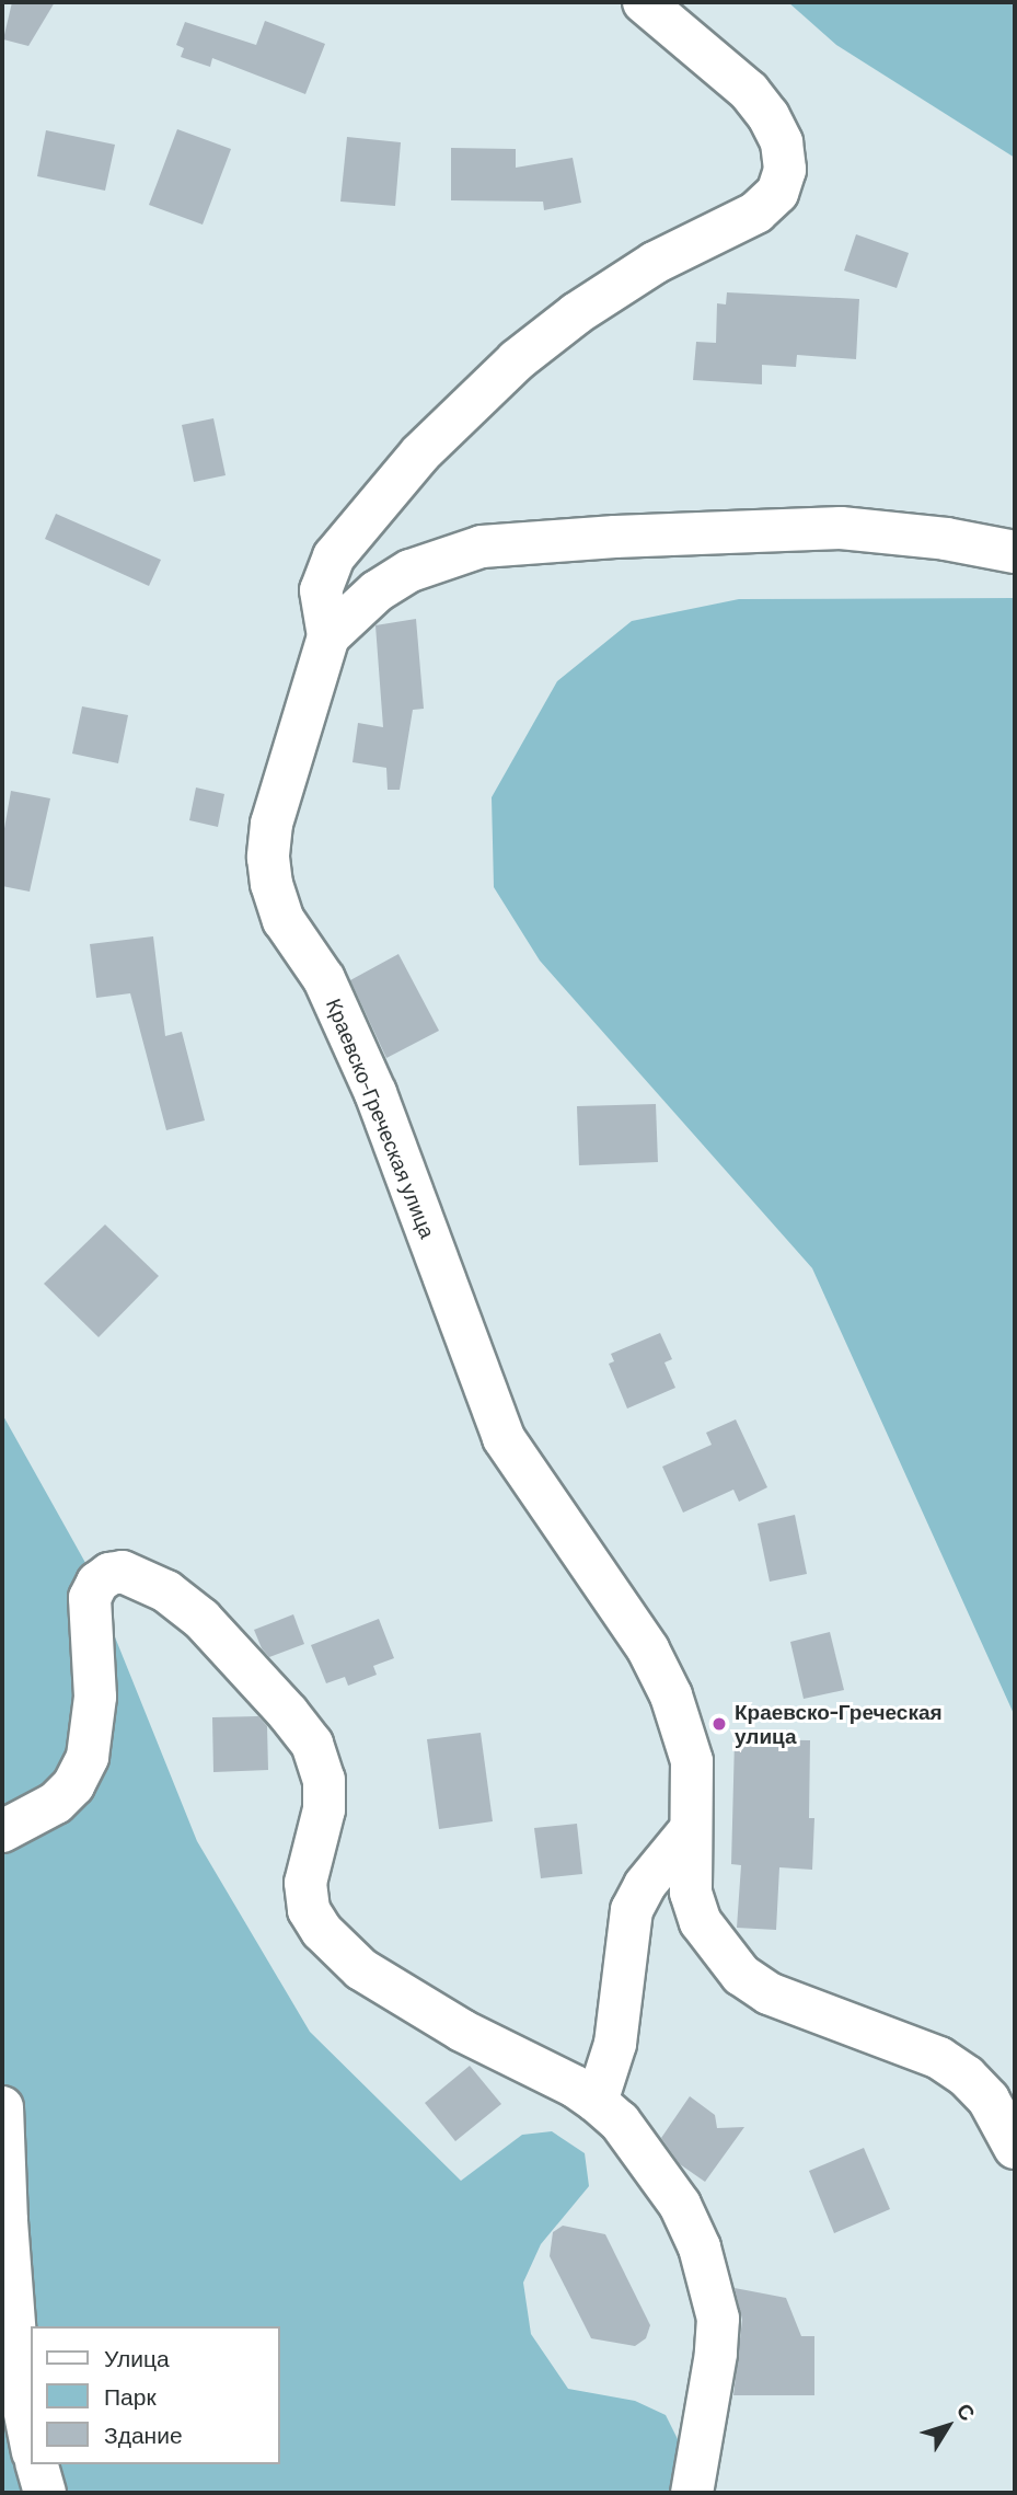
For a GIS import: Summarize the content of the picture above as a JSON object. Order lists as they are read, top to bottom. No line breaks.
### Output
{"streets":{"street":["Краевско-Греческая улица"]},"places":["Краевско-Греческая улица"],"legend":["Улица","Парк","Здание"],"north":"top right"}
